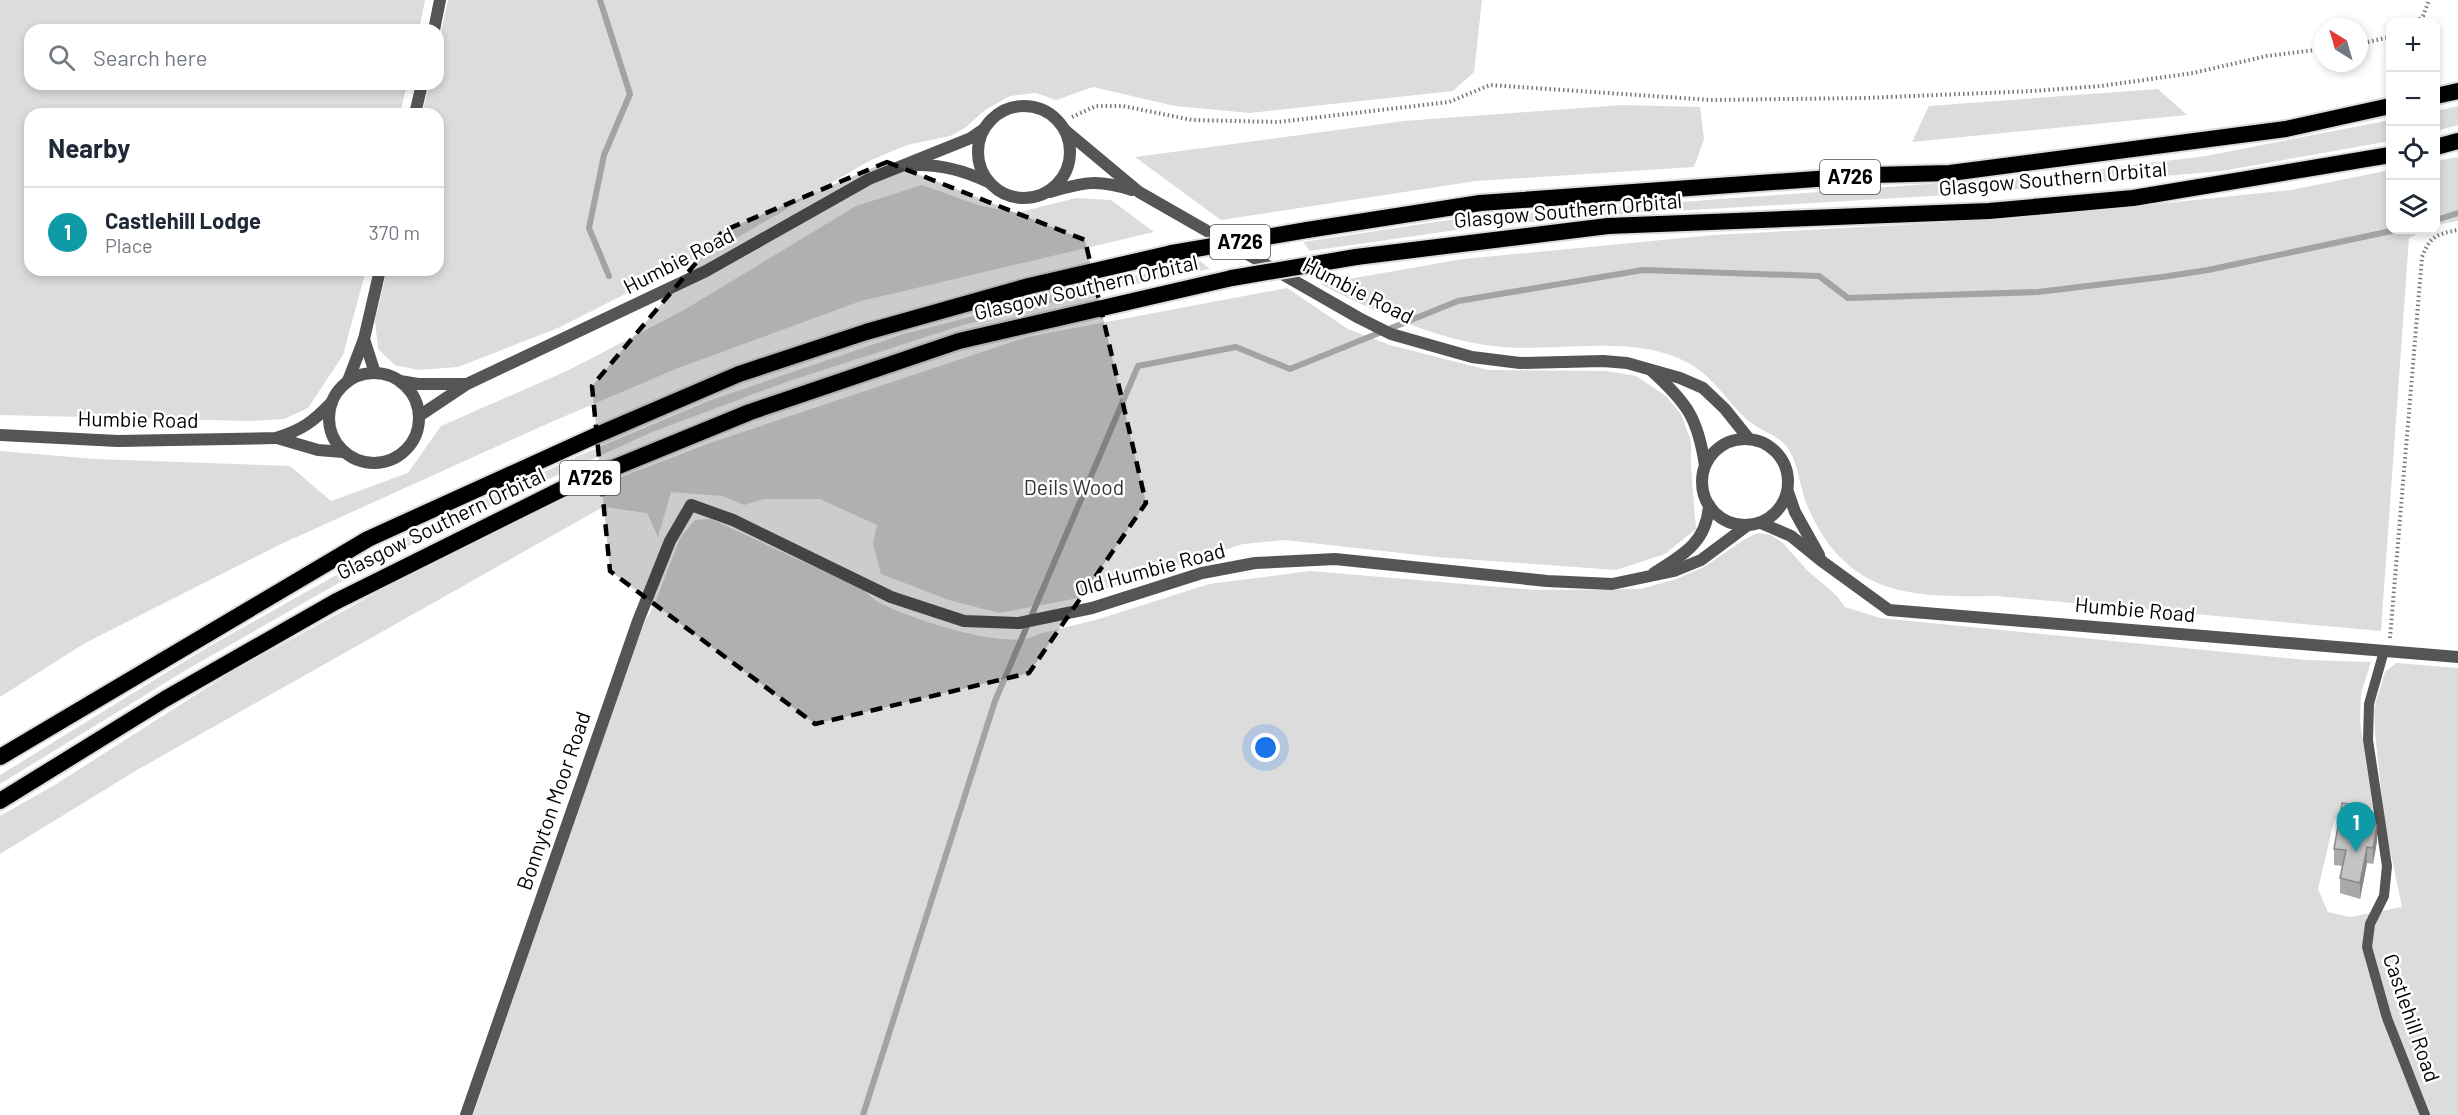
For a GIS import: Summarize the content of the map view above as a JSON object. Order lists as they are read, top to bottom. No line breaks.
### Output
{"streets":{"highway":["A726","Glasgow Southern Orbital"],"street":["Humbie Road","Old Humbie Road","Bonnyton Moor Road"],"lane":["Castlehill Road"]},"crossings":[["Humbie Road","Castlehill Road"],["Old Humbie Road","Bonnyton Moor Road"]],"parks":["Deils Wood"],"north":"top left","page":{"map_buttons":["+","−"],"search":"Search here","heading":"Nearby","list":[{"mark":"1","name":"Castlehill Lodge","note":"Place","value":"370 m"}],"pins":"1"}}
